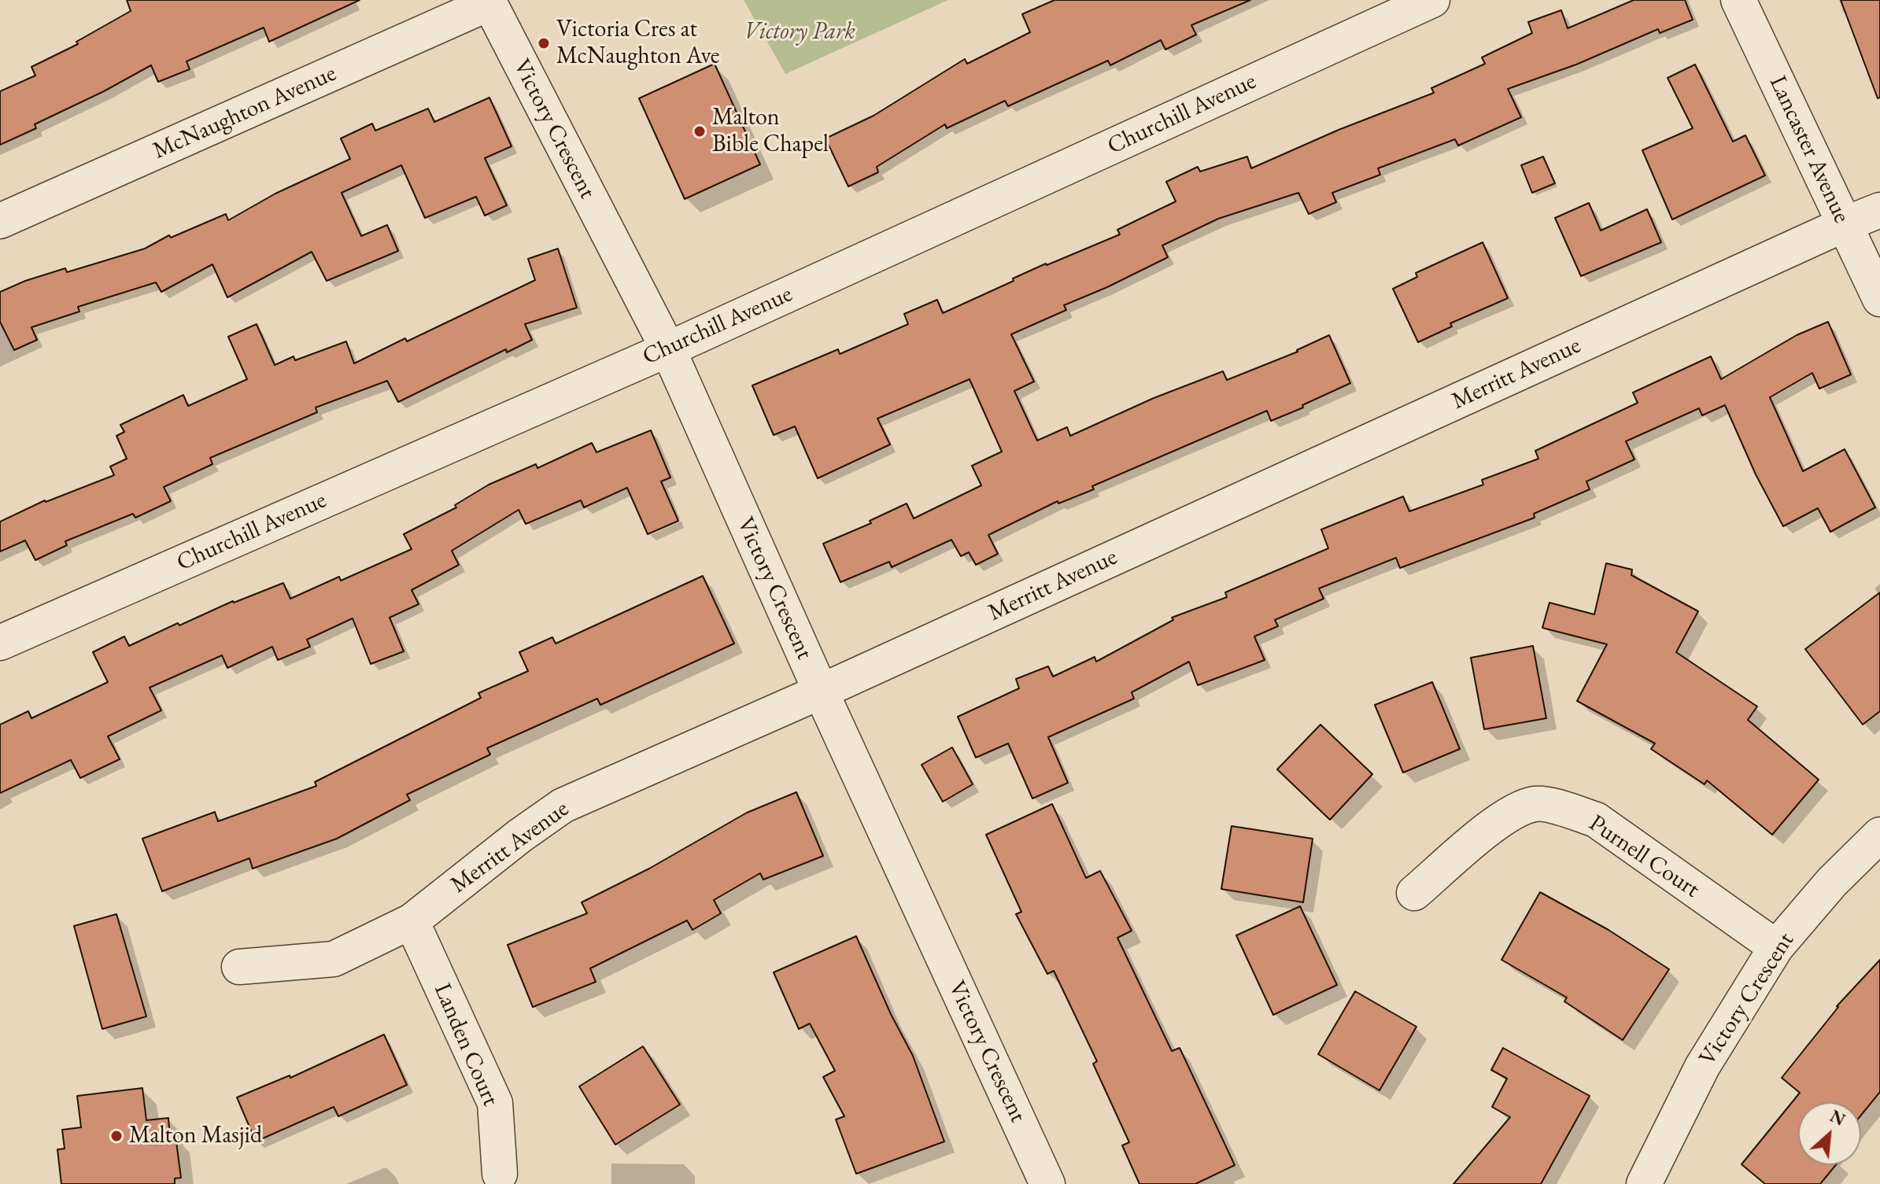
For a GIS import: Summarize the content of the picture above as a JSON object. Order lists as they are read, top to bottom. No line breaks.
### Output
{"streets":{"street":["McNaughton Avenue","Churchill Avenue","Victory Crescent","Lancaster Avenue","Merritt Avenue","Purnell Court","Landen Court"]},"crossings":[["McNaughton Avenue","Victory Crescent"],["Churchill Avenue","Victory Crescent"],["Victory Crescent","Merritt Avenue"],["Victory Crescent","Purnell Court"],["Lancaster Avenue","Merritt Avenue"],["Merritt Avenue","Landen Court"]],"parks":["Victory Park"],"places":["Victoria Cres at McNaughton Ave","Malton Bible Chapel","Malton Masjid"],"north":"top right"}
